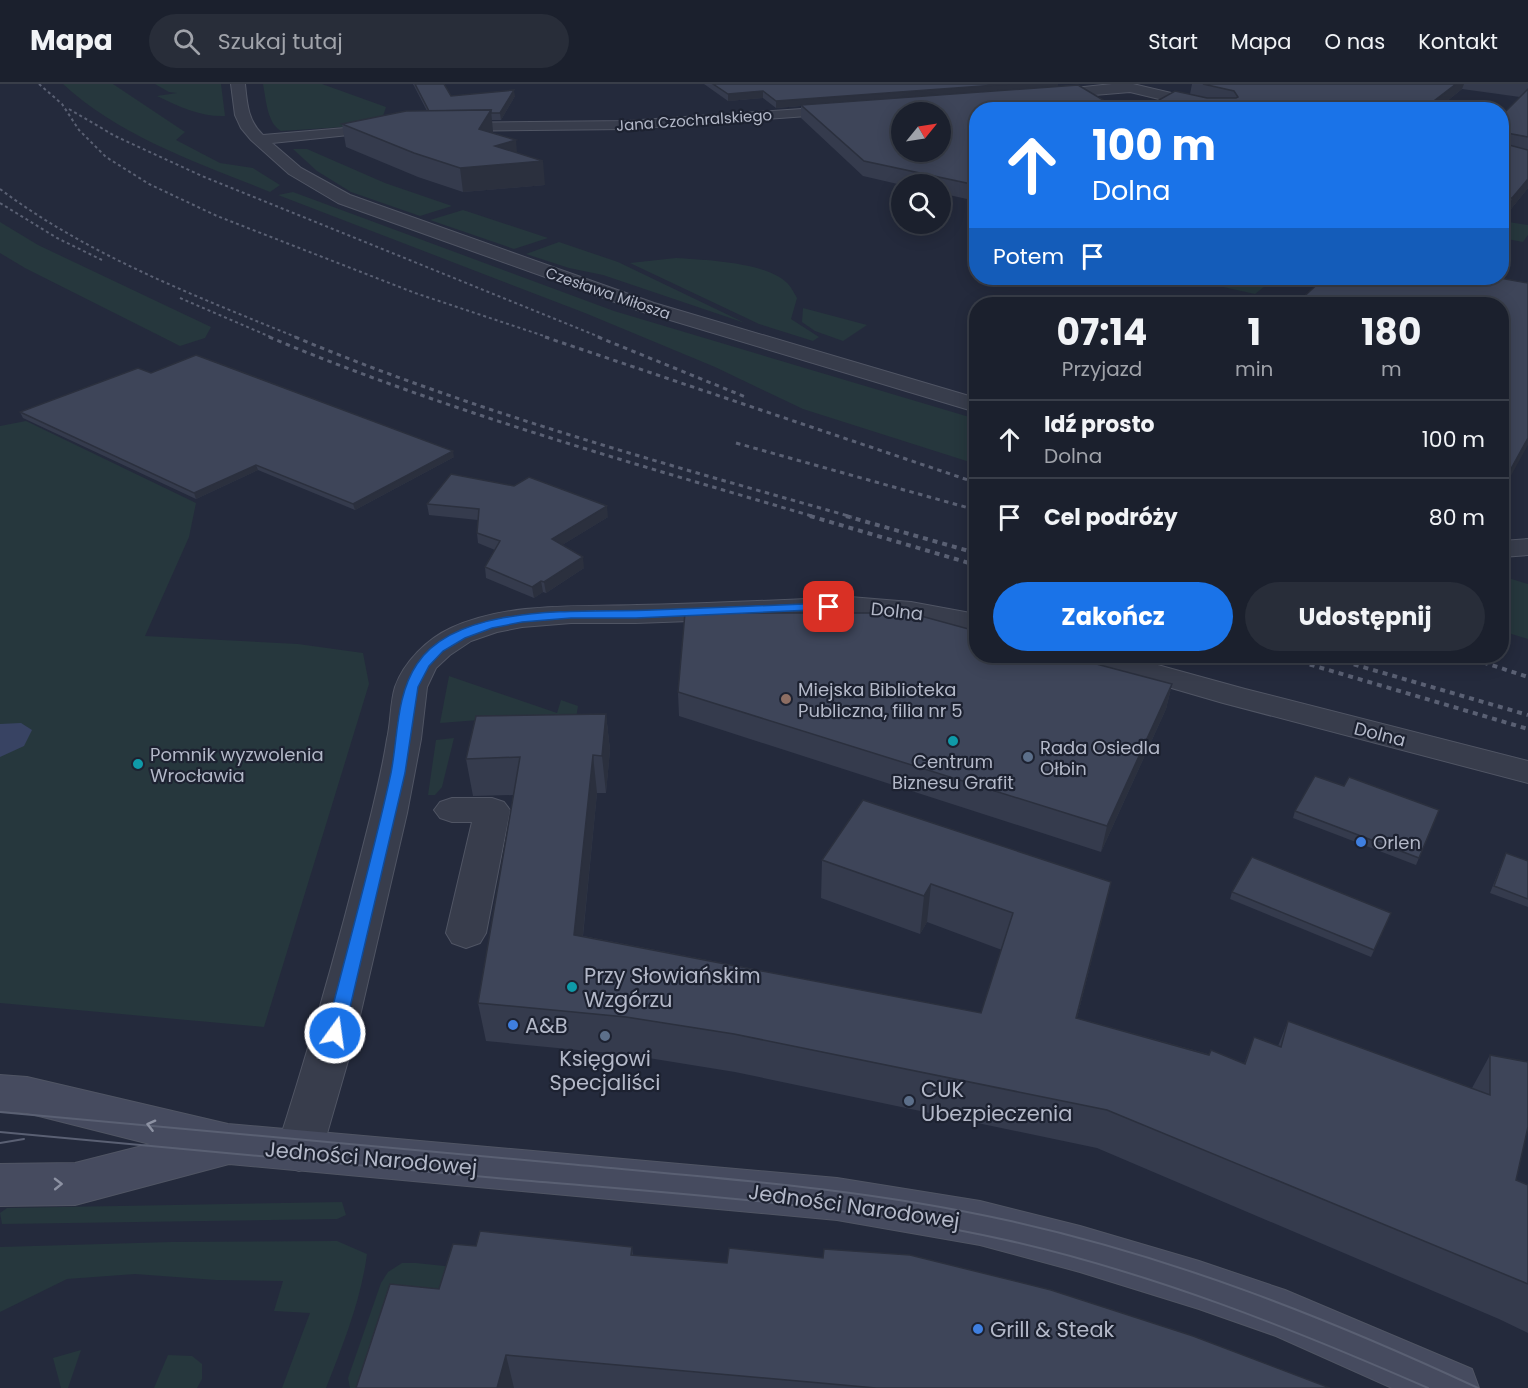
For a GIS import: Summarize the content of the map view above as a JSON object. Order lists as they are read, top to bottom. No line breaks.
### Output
{"streets":{"street":["Jana Czochralskiego","Czesława Miłosza","Dolna","Jedności Narodowej"]},"crossings":[["Dolna","Jedności Narodowej"]],"places":["Miejska Biblioteka Publiczna, filia nr 5","Centrum Biznesu Grafit","Rada Osiedla Ołbin","Pomnik wyzwolenia Wrocławia","Orlen","Przy Słowiańskim Wzgórzu","A&B","Księgowi Specjaliści","CUK Ubezpieczenia","Grill & Steak"],"north":"top right","page":{"header":"Mapa","search":"Szukaj tutaj","nav":["Start","Mapa","O nas","Kontakt"],"turn":["100 m","Dolna"],"then":"Potem","eta":["07:14","Przyjazd","1","min","180","m"],"list":[{"name":"Idź prosto","note":"Dolna","value":"100 m"},{"name":"Cel podróży","value":"80 m"}],"buttons":["Zakończ","Udostępnij"]}}
